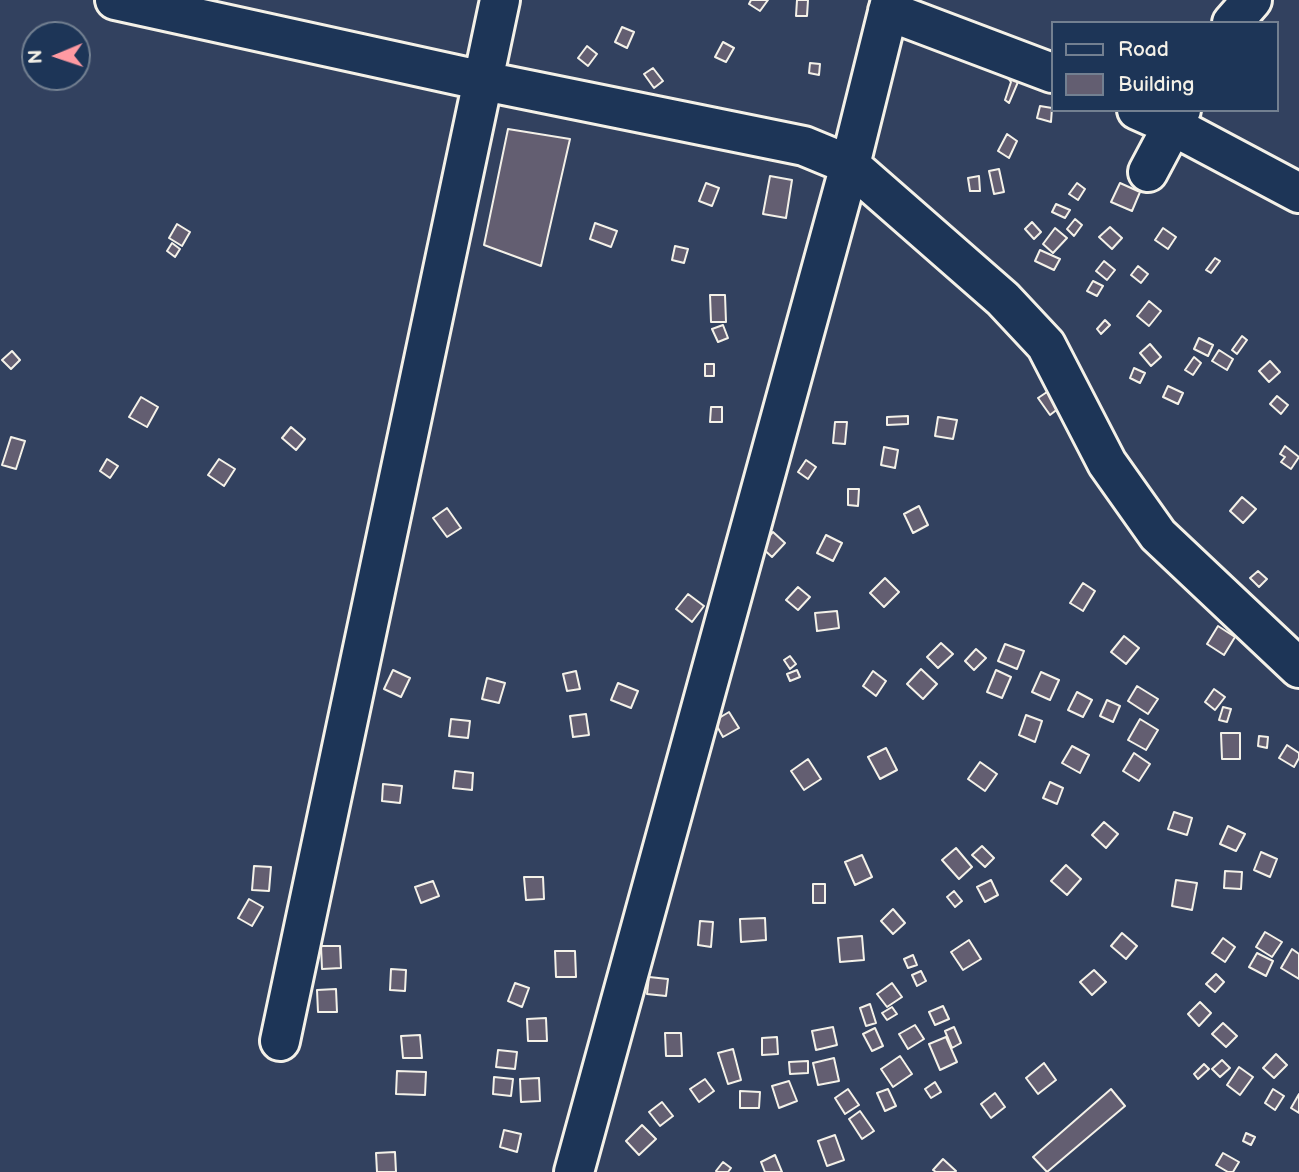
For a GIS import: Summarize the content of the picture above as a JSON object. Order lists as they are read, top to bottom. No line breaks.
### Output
{"legend":["Road","Building"],"north":"left"}
